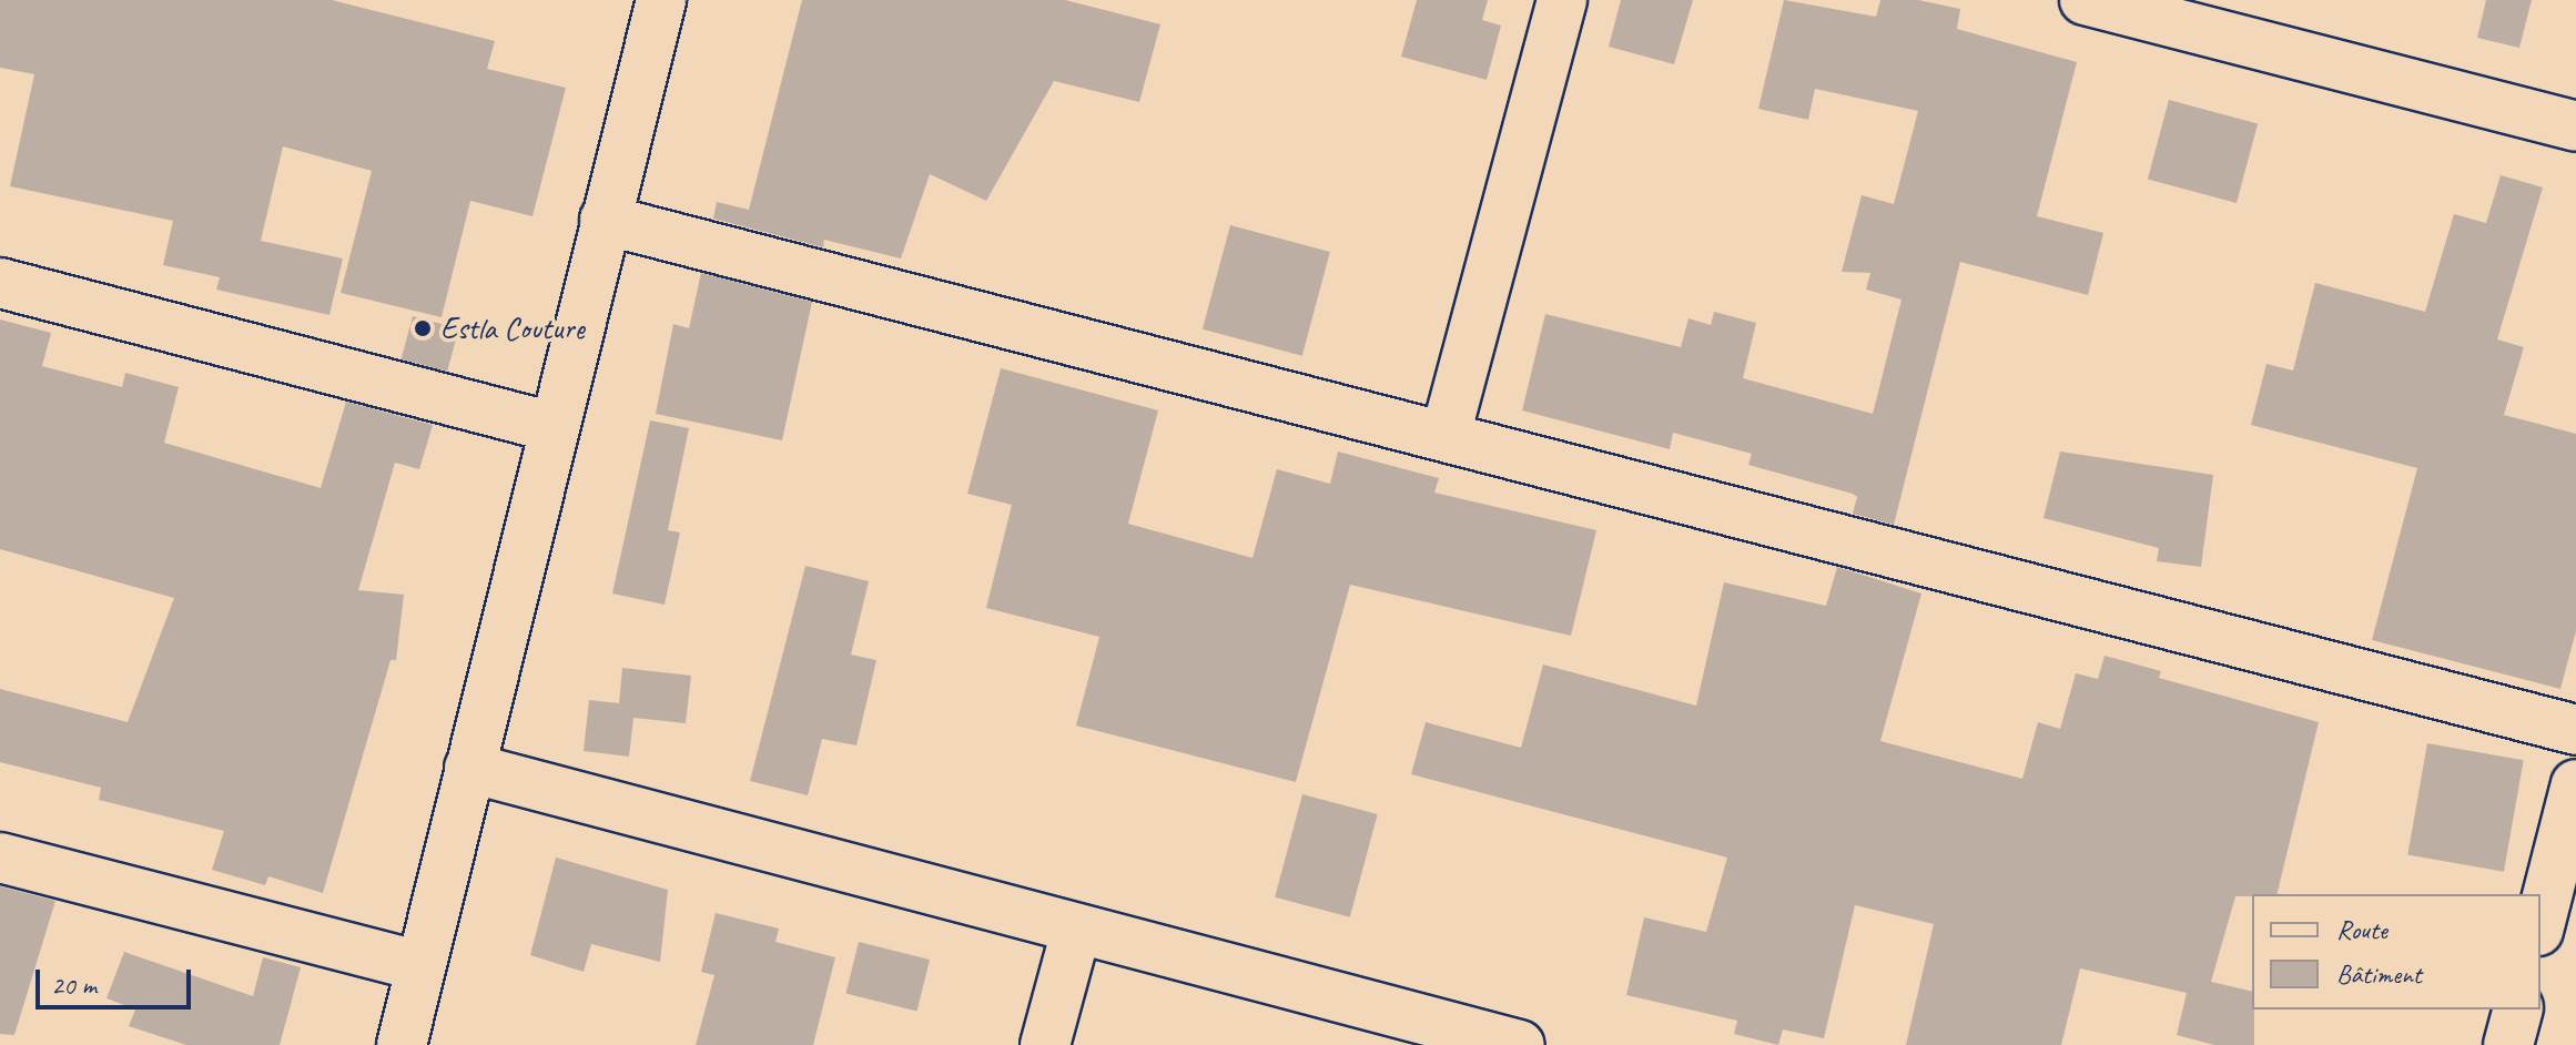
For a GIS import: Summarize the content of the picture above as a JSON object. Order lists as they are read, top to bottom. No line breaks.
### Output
{"places":["Estla Couture"],"legend":["Route","Bâtiment"],"scale_bar":"20 m"}
